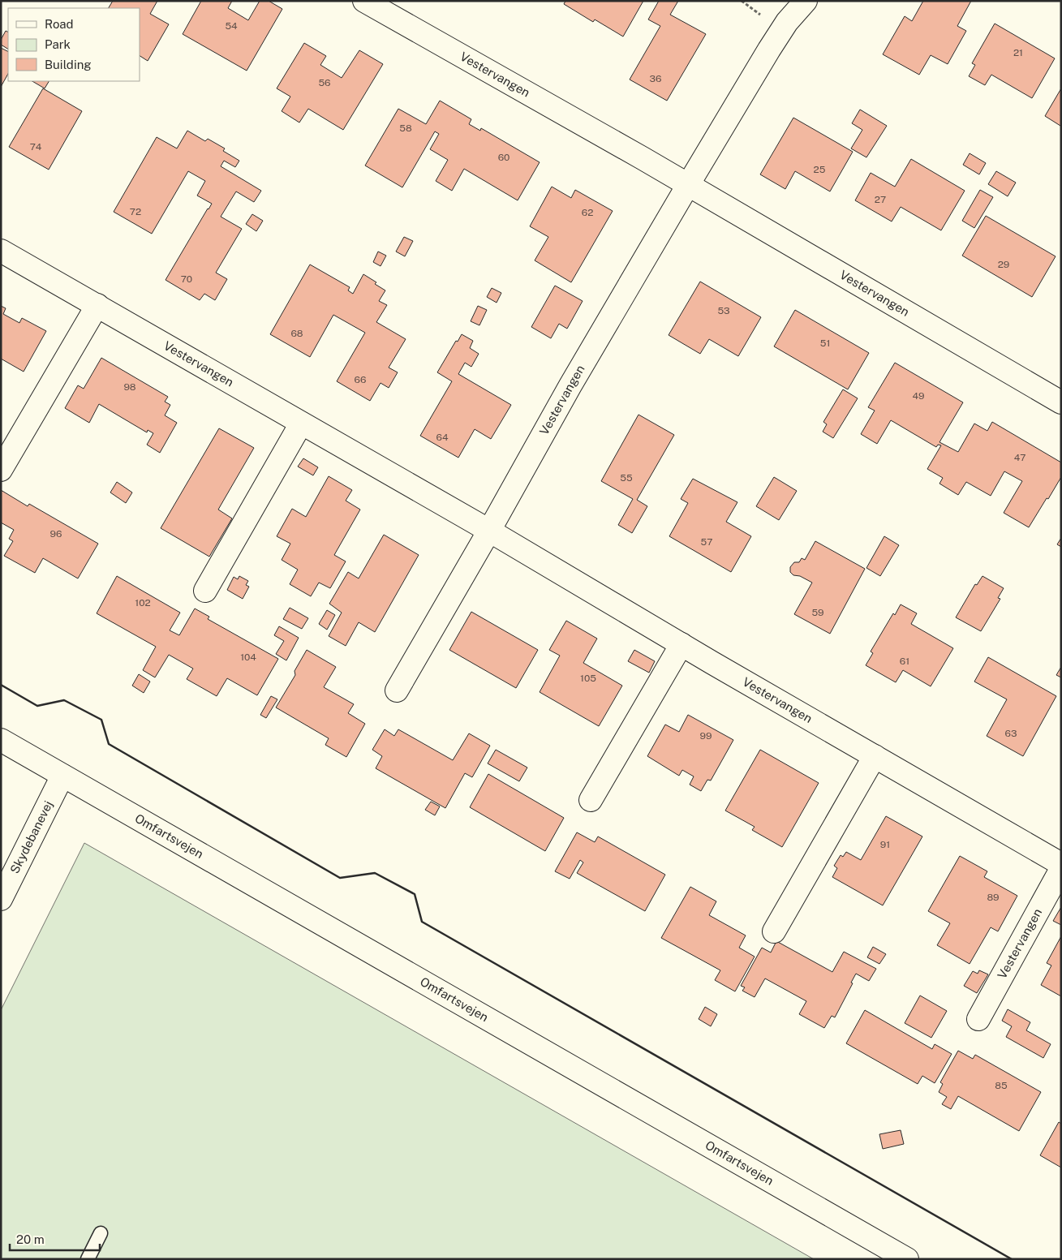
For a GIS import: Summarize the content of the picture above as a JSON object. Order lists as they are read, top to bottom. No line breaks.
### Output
{"streets":{"street":["Vestervangen","Omfartsvejen","Skydebanevej"]},"crossings":[["Omfartsvejen","Skydebanevej"]],"house_numbers":["54","21","36","56","58","74","60","25","27","72","62","29","70","53","68","51","66","98","49","64","47","55","96","57","102","59","104","61","105","63","99","91","89","85"],"legend":["Road","Park","Building"],"scale_bar":"20 m"}
